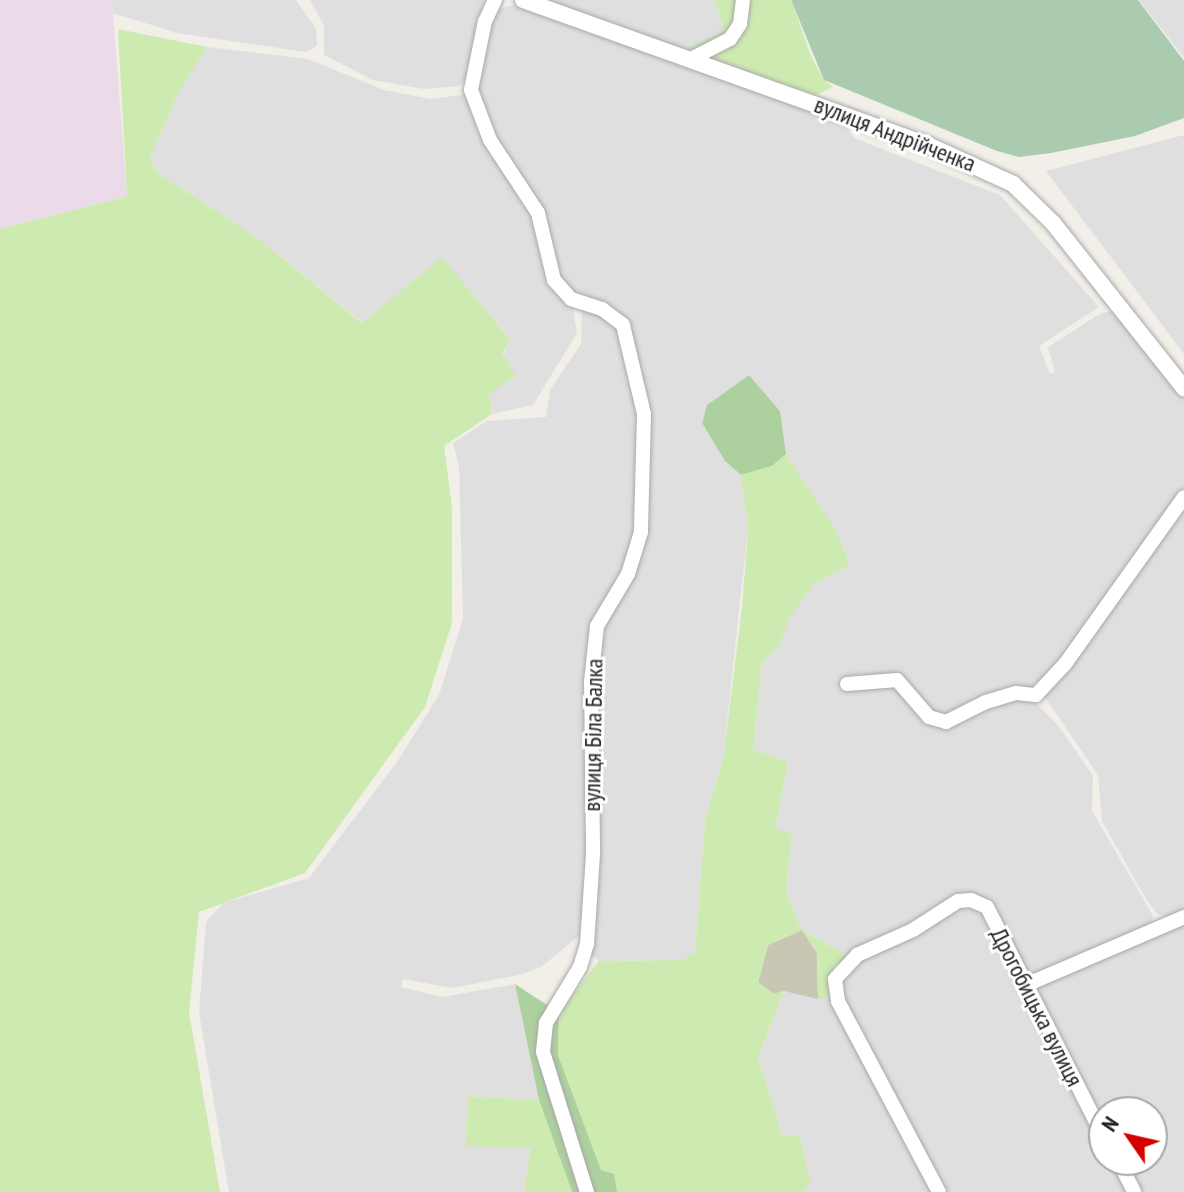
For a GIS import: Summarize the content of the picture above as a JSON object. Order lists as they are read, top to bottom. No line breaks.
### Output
{"streets":{"street":["вулиця Андрійченка","вулиця Біла Балка","Дрогобицька вулиця"]},"north":"top left"}
